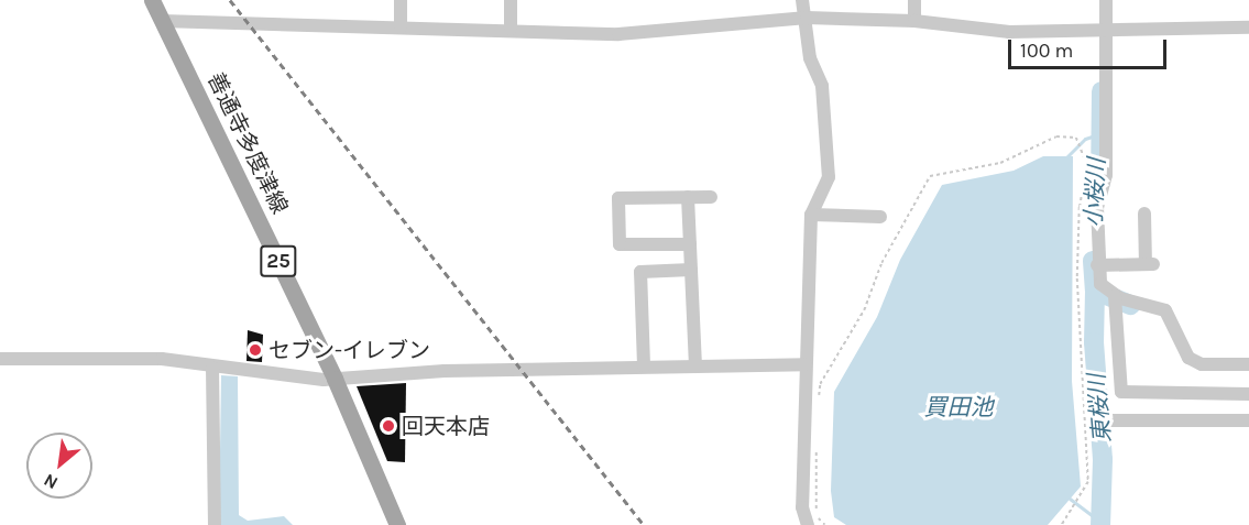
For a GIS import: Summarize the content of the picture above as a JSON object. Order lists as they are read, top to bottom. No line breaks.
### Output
{"streets":{"main road":["善通寺多度津線","25"]},"water":["小桜川","買田池","東桜川"],"places":["セブン-イレブン","回天本店"],"scale_bar":"100 m","north":"bottom left"}
